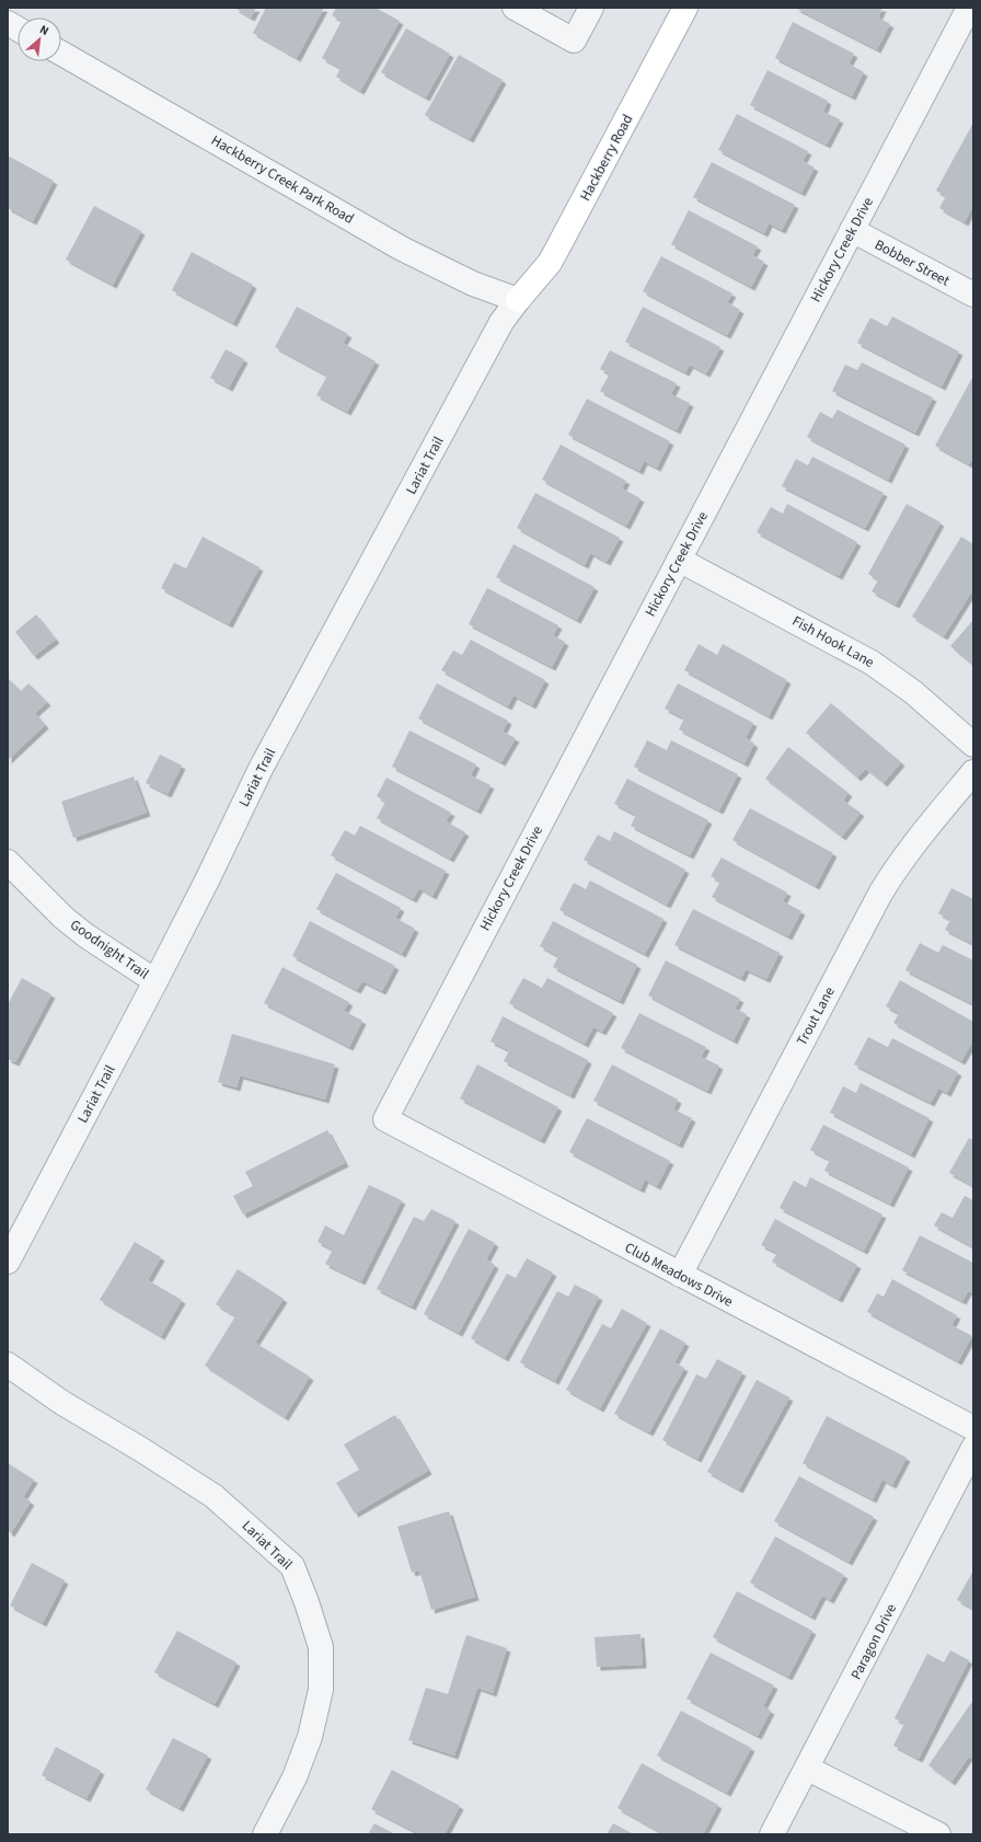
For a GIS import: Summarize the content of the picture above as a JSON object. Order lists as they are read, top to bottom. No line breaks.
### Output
{"streets":{"street":["Hackberry Road","Hackberry Creek Park Road","Hickory Creek Drive","Bobber Street","Lariat Trail","Fish Hook Lane","Goodnight Trail","Trout Lane","Club Meadows Drive","Paragon Drive"]},"crossings":[["Hackberry Road","Hackberry Creek Park Road"],["Hackberry Road","Lariat Trail"],["Hackberry Creek Park Road","Lariat Trail"],["Hickory Creek Drive","Bobber Street"],["Hickory Creek Drive","Fish Hook Lane"],["Hickory Creek Drive","Club Meadows Drive"],["Lariat Trail","Goodnight Trail"],["Trout Lane","Club Meadows Drive"]],"north":"top right"}
